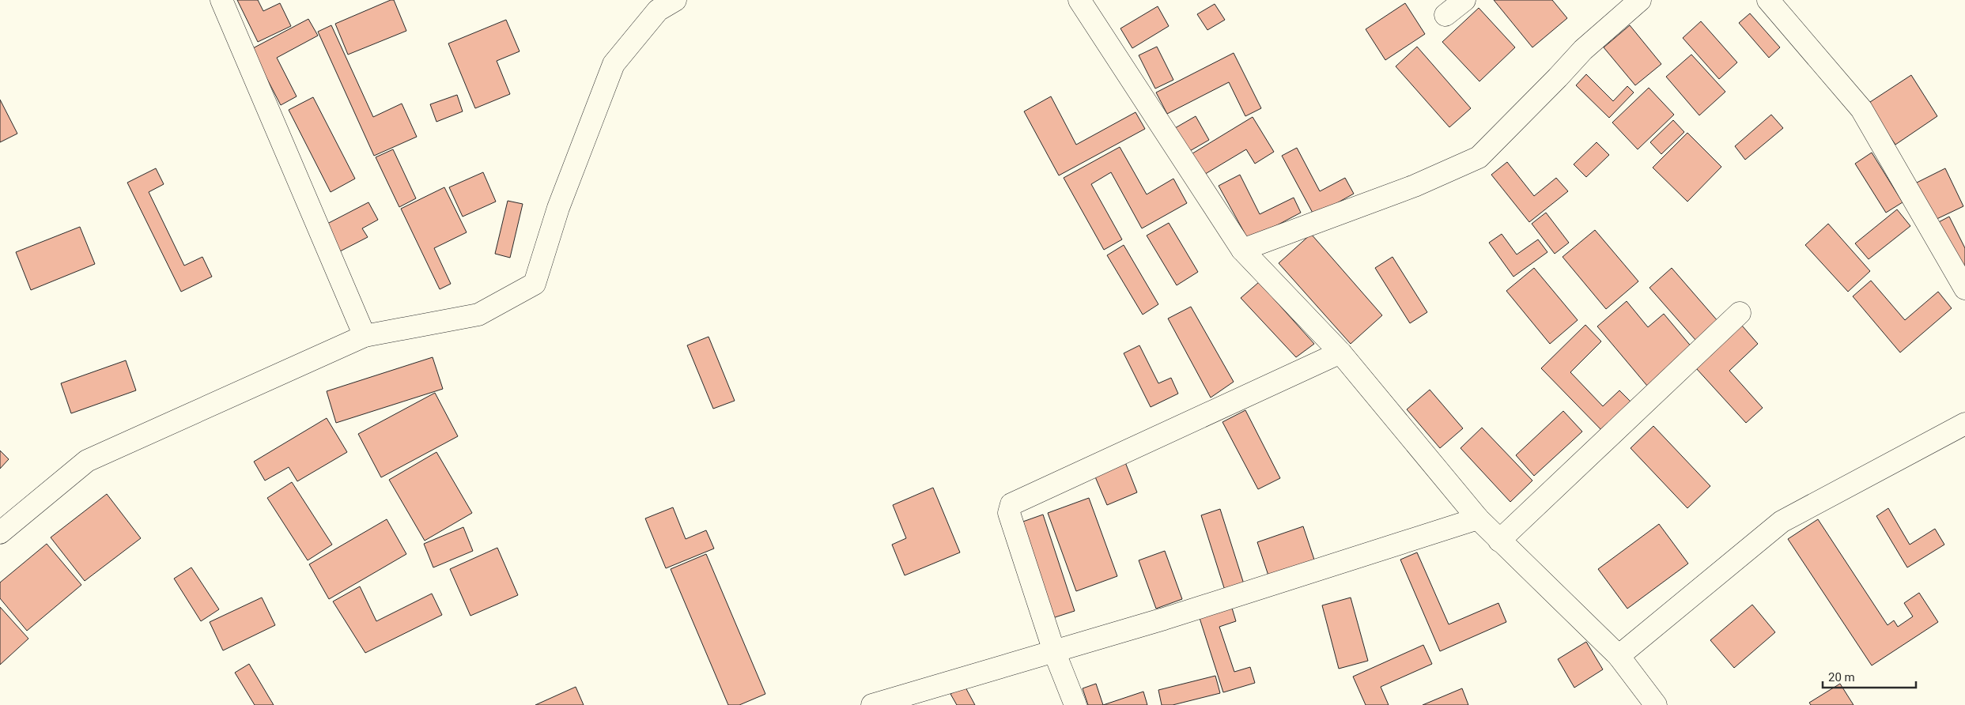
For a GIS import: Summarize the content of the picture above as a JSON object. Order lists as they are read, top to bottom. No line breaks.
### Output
{"scale_bar":"20 m"}
